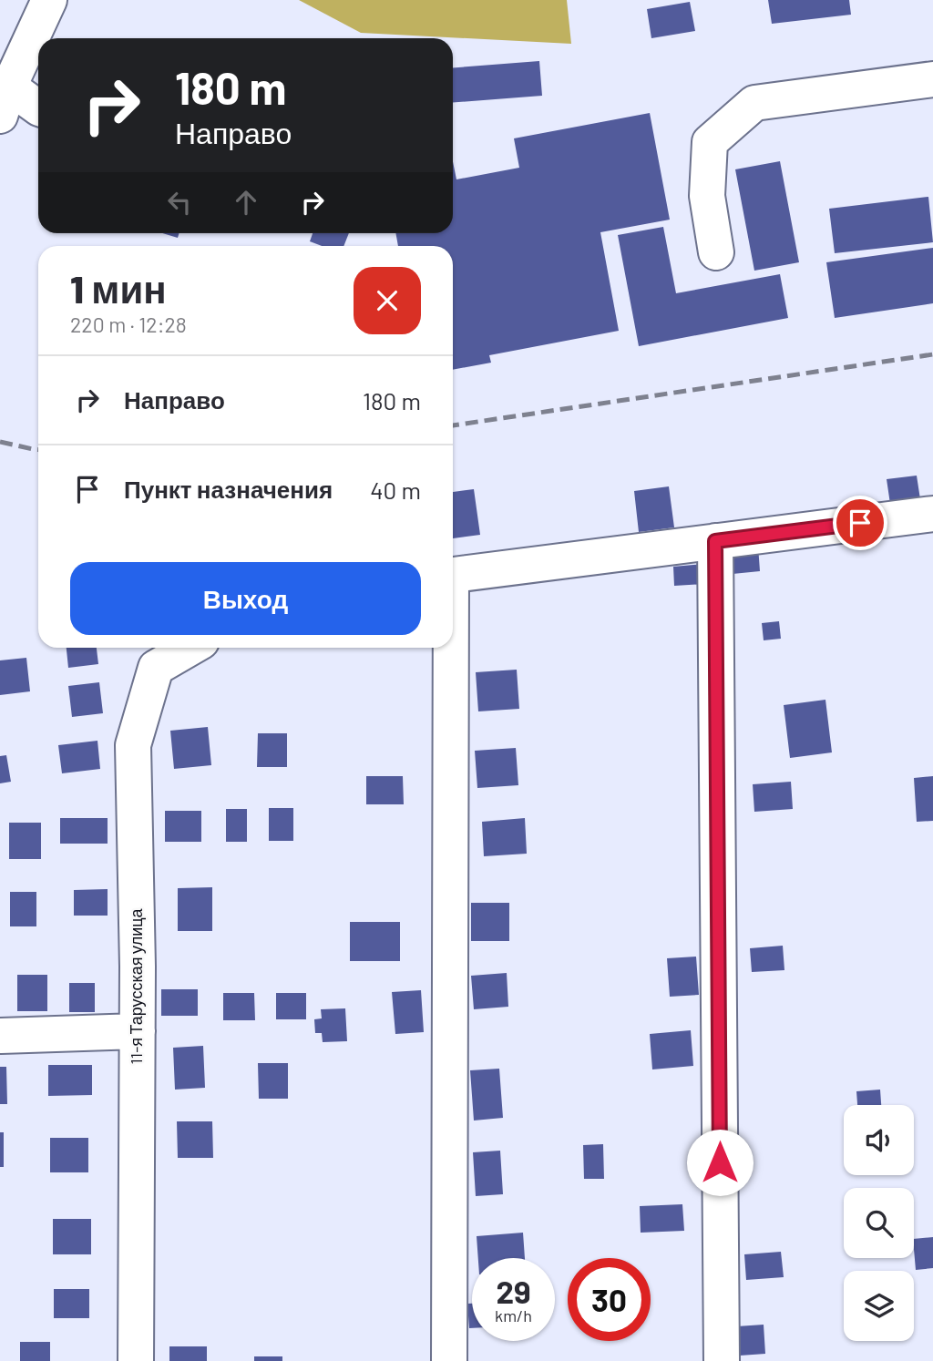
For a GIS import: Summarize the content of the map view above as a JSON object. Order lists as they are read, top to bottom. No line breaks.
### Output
{"streets":{"street":["11-я Тарусская улица"]},"page":{"turn":["180 m","Направо"],"heading":["1 мин","220 m · 12:28"],"list":[{"name":"Направо","value":"180 m"},{"name":"Пункт назначения","value":"40 m"}],"buttons":"Выход","speed":"29 km/h","limit":"30"}}
